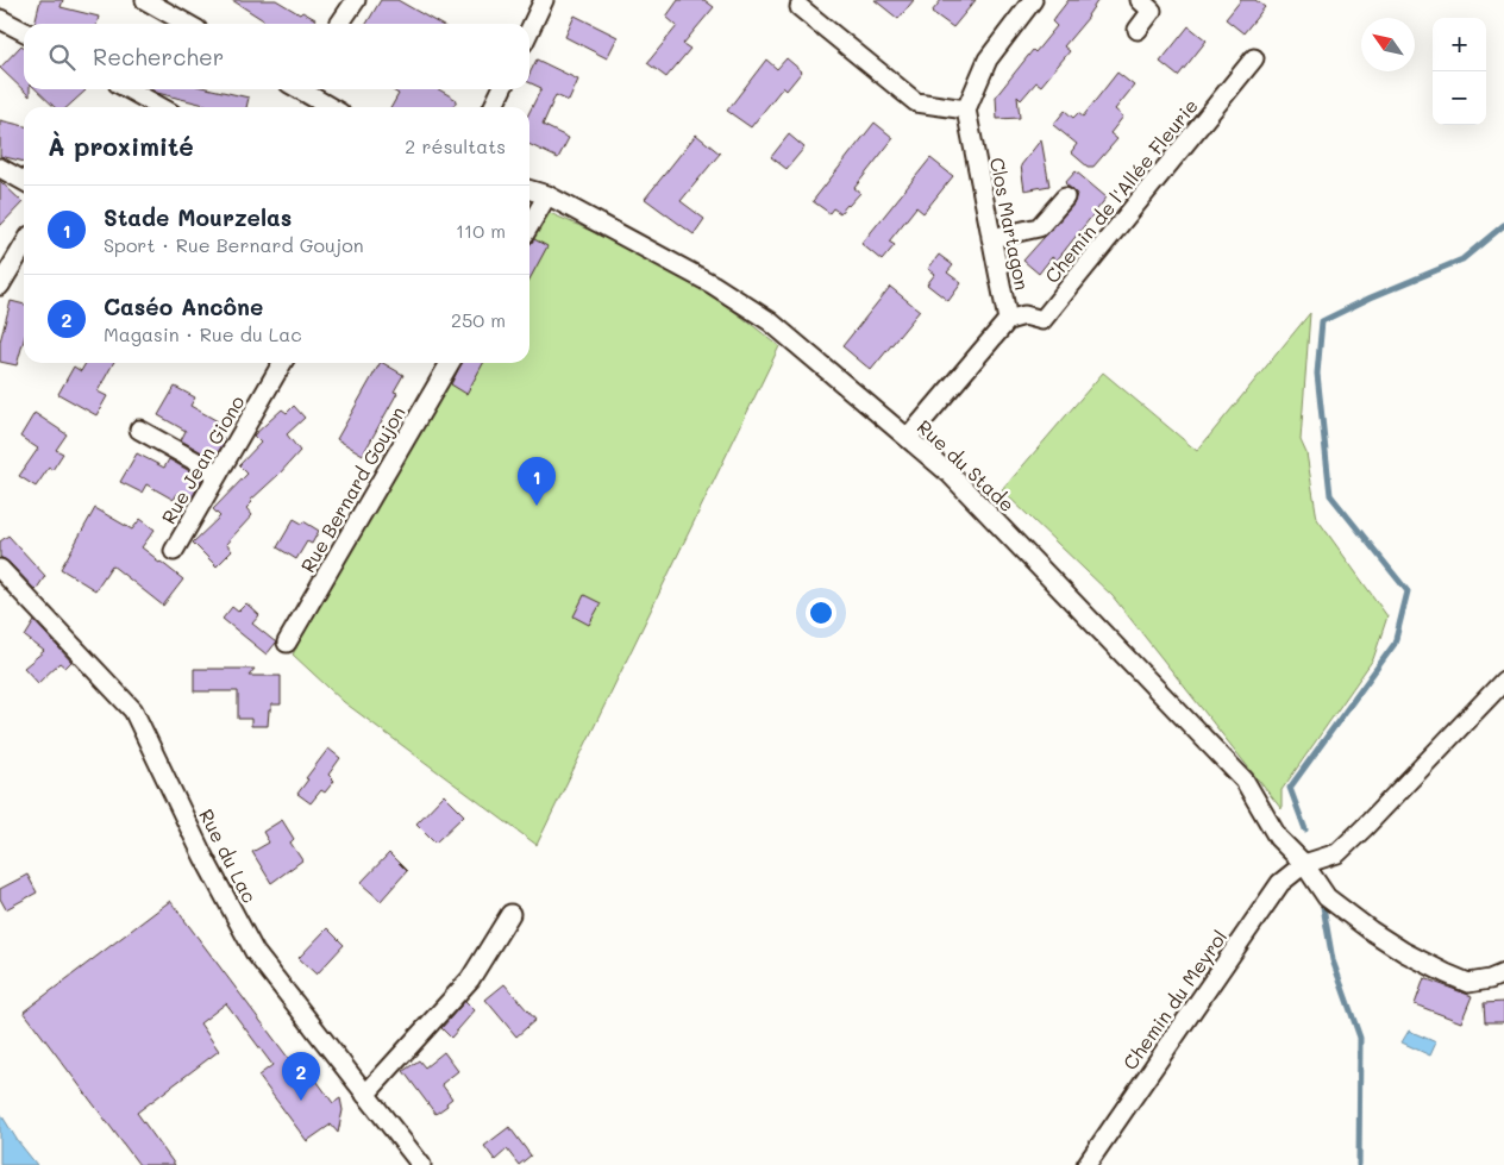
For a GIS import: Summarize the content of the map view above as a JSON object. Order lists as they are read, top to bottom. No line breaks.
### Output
{"streets":{"street":["Chemin de l'Allée Fleurie","Clos Martagon","Rue Jean Giono","Rue du Stade","Rue Bernard Goujon","Rue du Lac","Chemin du Meyrol"]},"crossings":[["Chemin de l'Allée Fleurie","Clos Martagon"],["Clos Martagon","Rue du Stade"],["Rue du Stade","Chemin du Meyrol"]],"north":"top left","page":{"map_buttons":["+","−"],"search":"Rechercher","heading":["À proximité","2 résultats"],"list":[{"mark":"1","name":"Stade Mourzelas","note":"Sport · Rue Bernard Goujon","value":"110 m"},{"mark":"2","name":"Caséo Ancône","note":"Magasin · Rue du Lac","value":"250 m"}],"pins":["1","2"]}}
